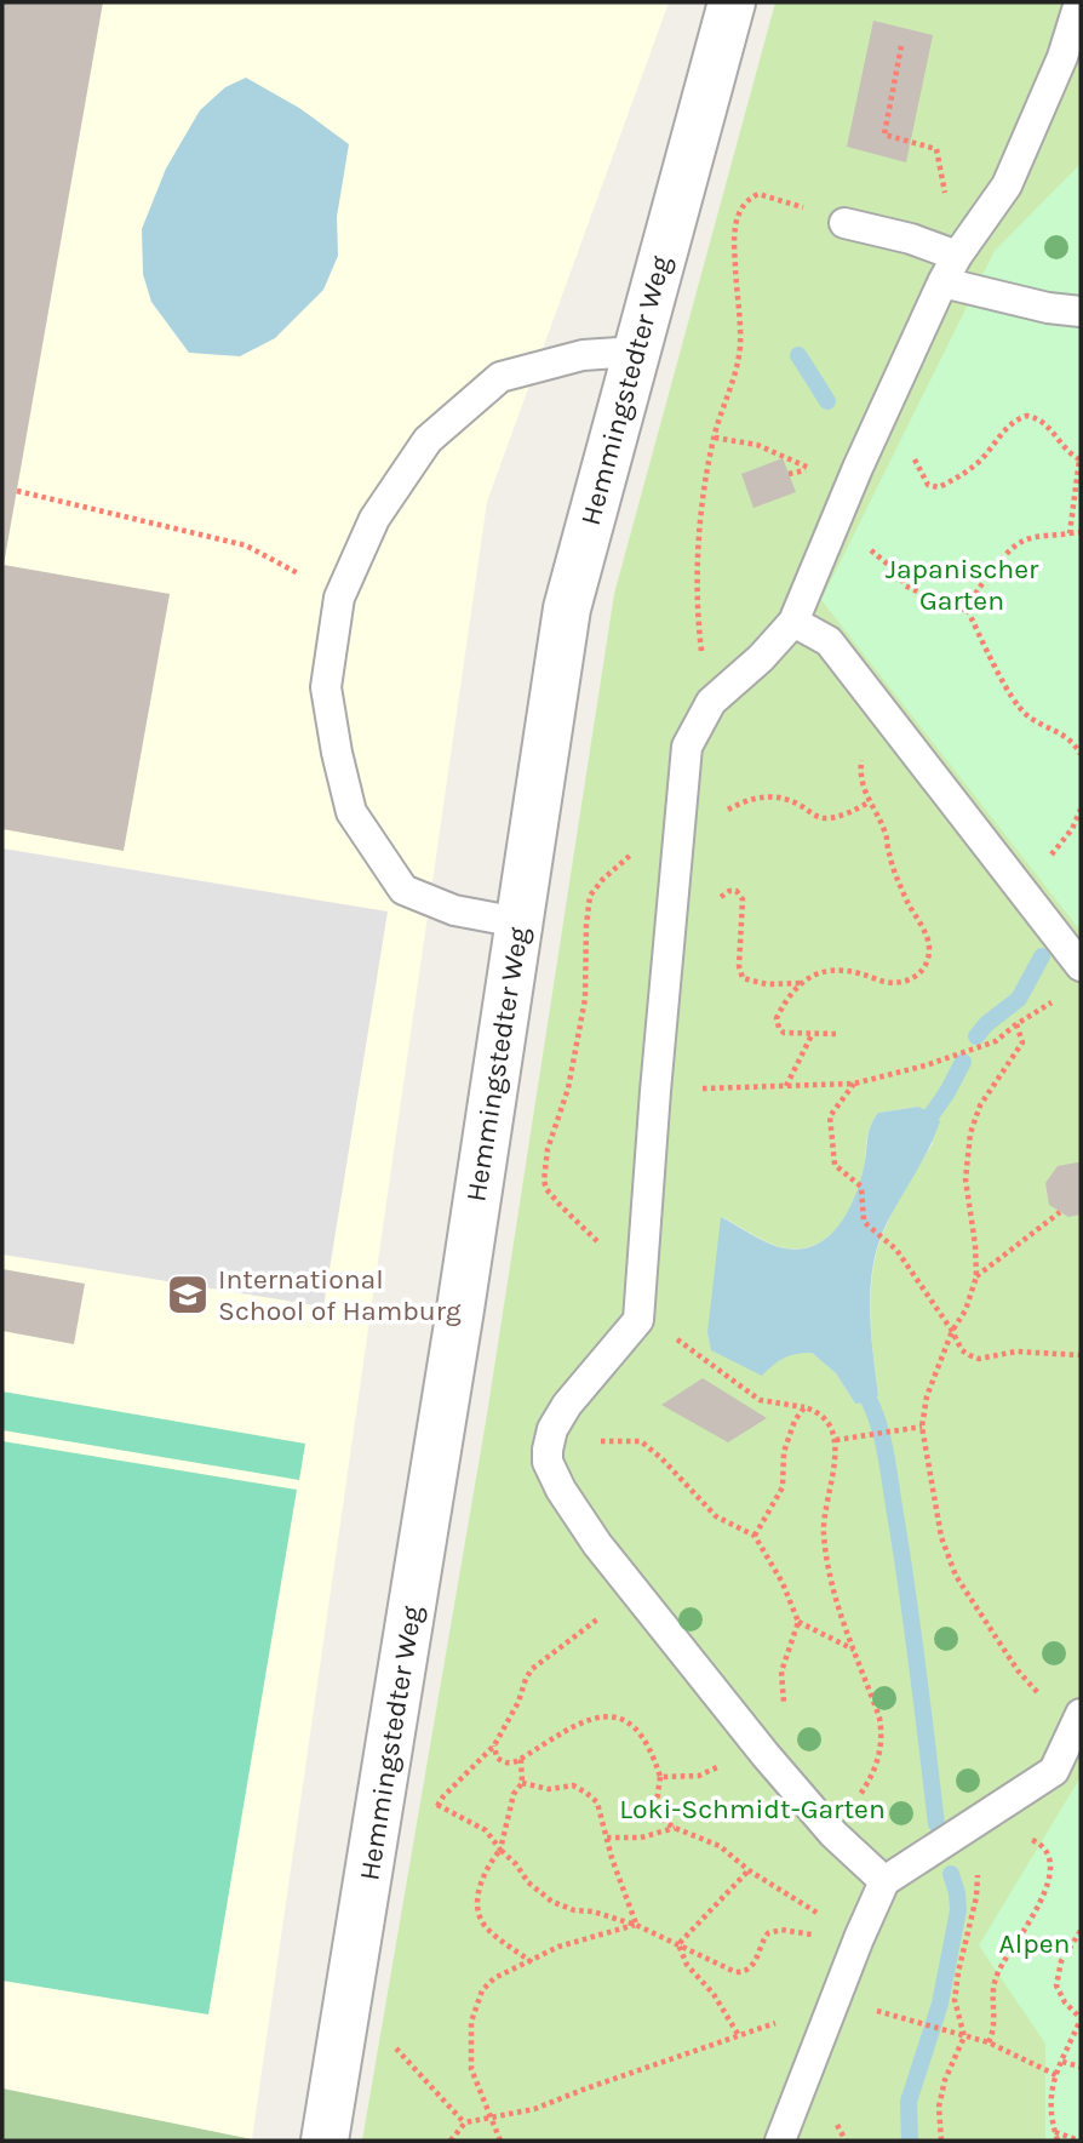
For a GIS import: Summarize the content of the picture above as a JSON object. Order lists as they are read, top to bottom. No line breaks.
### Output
{"streets":{"street":["Hemmingstedter Weg"]},"parks":["Japanischer Garten","Loki-Schmidt-Garten","Alpen"],"places":{"school or university":["International School of Hamburg"]}}
